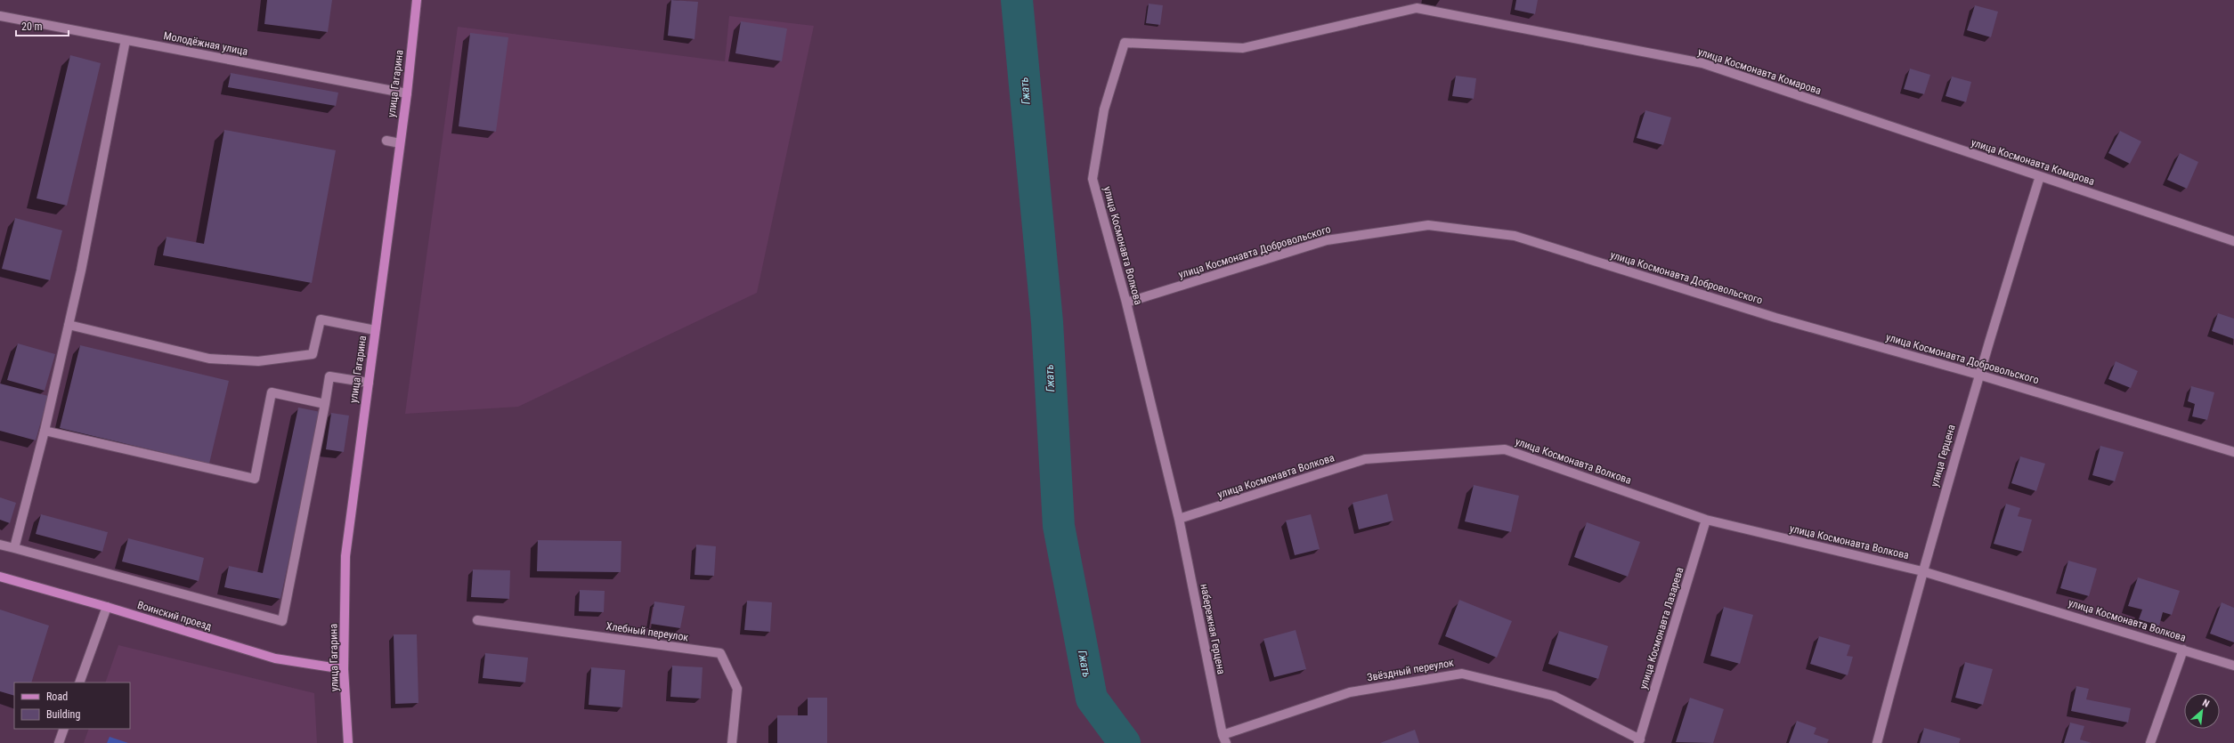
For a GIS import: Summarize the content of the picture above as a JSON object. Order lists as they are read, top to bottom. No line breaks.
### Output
{"streets":{"main road":["улица Гагарина","Воинский проезд"],"street":["Молодёжная улица","улица Космонавта Комарова","улица Космонавта Волкова","улица Космонавта Добровольского","улица Герцена","улица Космонавта Лазарева","набережная Герцена","Хлебный переулок","Звёздный переулок"]},"crossings":[["Молодёжная улица","улица Гагарина"],["улица Космонавта Комарова","улица Космонавта Волкова"],["улица Космонавта Комарова","улица Герцена"],["улица Гагарина","Воинский проезд"],["улица Космонавта Волкова","улица Космонавта Добровольского"],["улица Космонавта Волкова","улица Герцена"],["улица Космонавта Волкова","улица Космонавта Лазарева"],["улица Космонавта Волкова","набережная Герцена"],["улица Космонавта Добровольского","улица Герцена"],["улица Космонавта Лазарева","Звёздный переулок"],["набережная Герцена","Звёздный переулок"]],"water":["Гжать"],"legend":["Road","Building"],"scale_bar":"20 m","north":"top right"}
